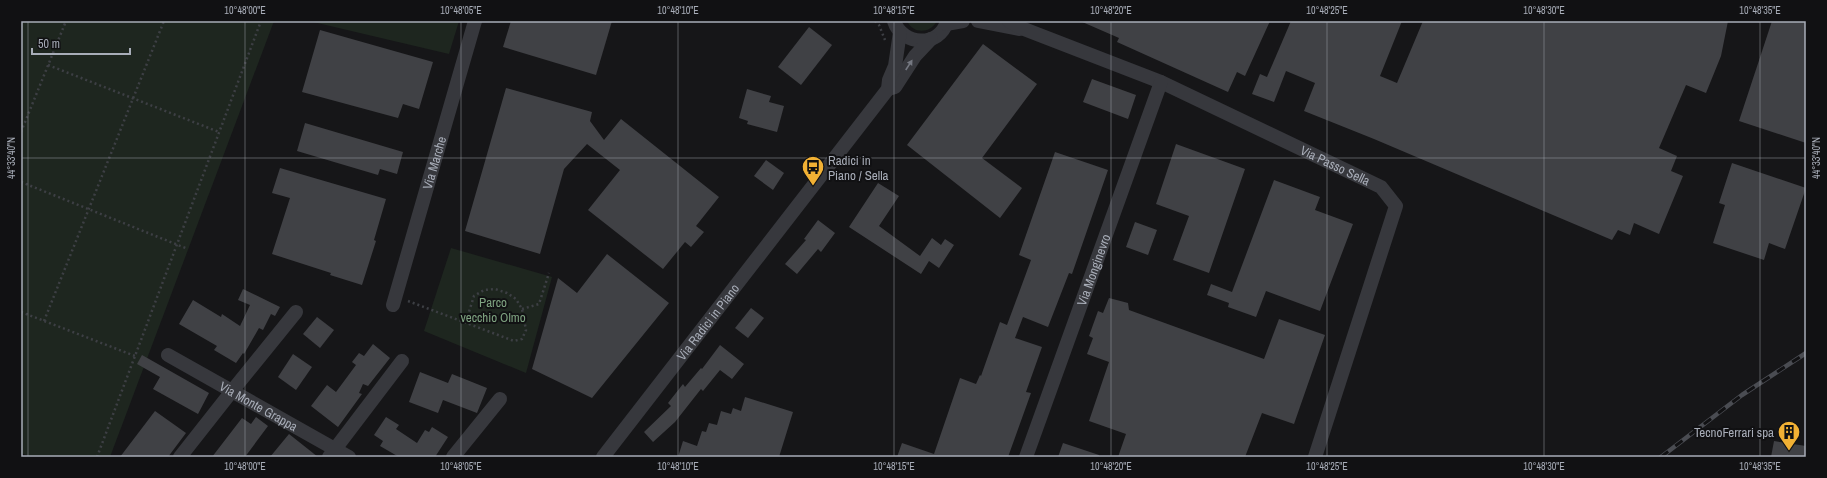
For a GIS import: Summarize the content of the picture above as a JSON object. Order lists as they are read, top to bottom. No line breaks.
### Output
{"streets":{"street":["Via Marche","Via Passo Sella","Via Monginevro","Via Radici in Piano","Via Monte Grappa"]},"crossings":[["Via Passo Sella","Via Monginevro"]],"parks":["Parco vecchio Olmo"],"places":{"bus stop":["Radici in Piano / Sella"],"building":["TecnoFerrari spa"]},"scale_bar":"50 m","coordinates":["10°48'00\"E","10°48'05\"E","10°48'10\"E","10°48'15\"E","10°48'20\"E","10°48'25\"E","10°48'30\"E","10°48'35\"E","44°33'40\"N"]}
